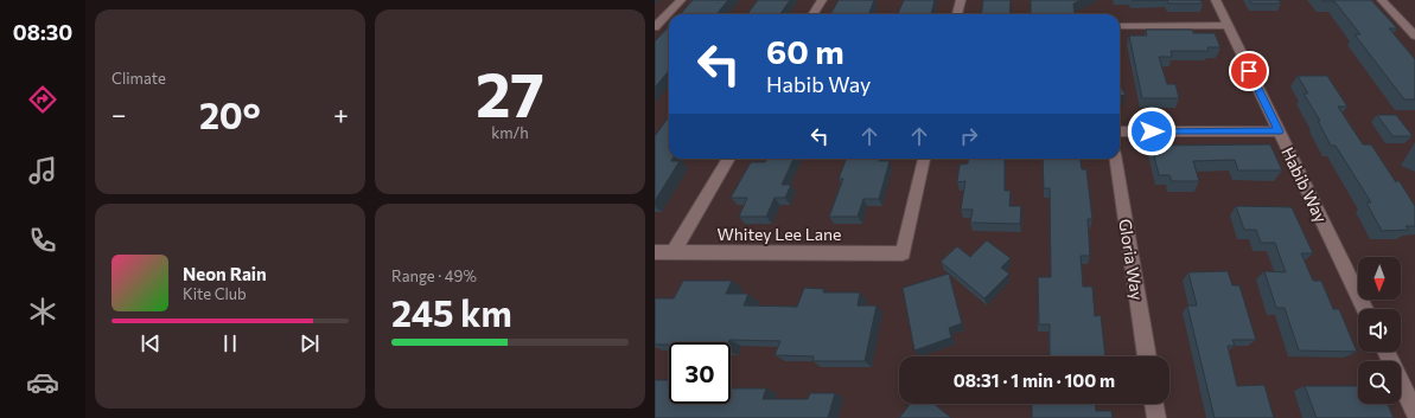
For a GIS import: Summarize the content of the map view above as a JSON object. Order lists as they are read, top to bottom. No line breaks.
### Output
{"streets":{"street":["Habib Way","Whitey Lee Lane","Gloria Way"]},"north":"bottom","page":{"tabs":"08:30","tile":["Climate",["27","km/h"],["Range · 49%","245 km"]],"turn":["60 m","Habib Way"],"heat":["−","20°","+"],"song":["Neon Rain","Kite Club"],"limit":"30","trip":"08:31 · 1 min · 100 m"}}
